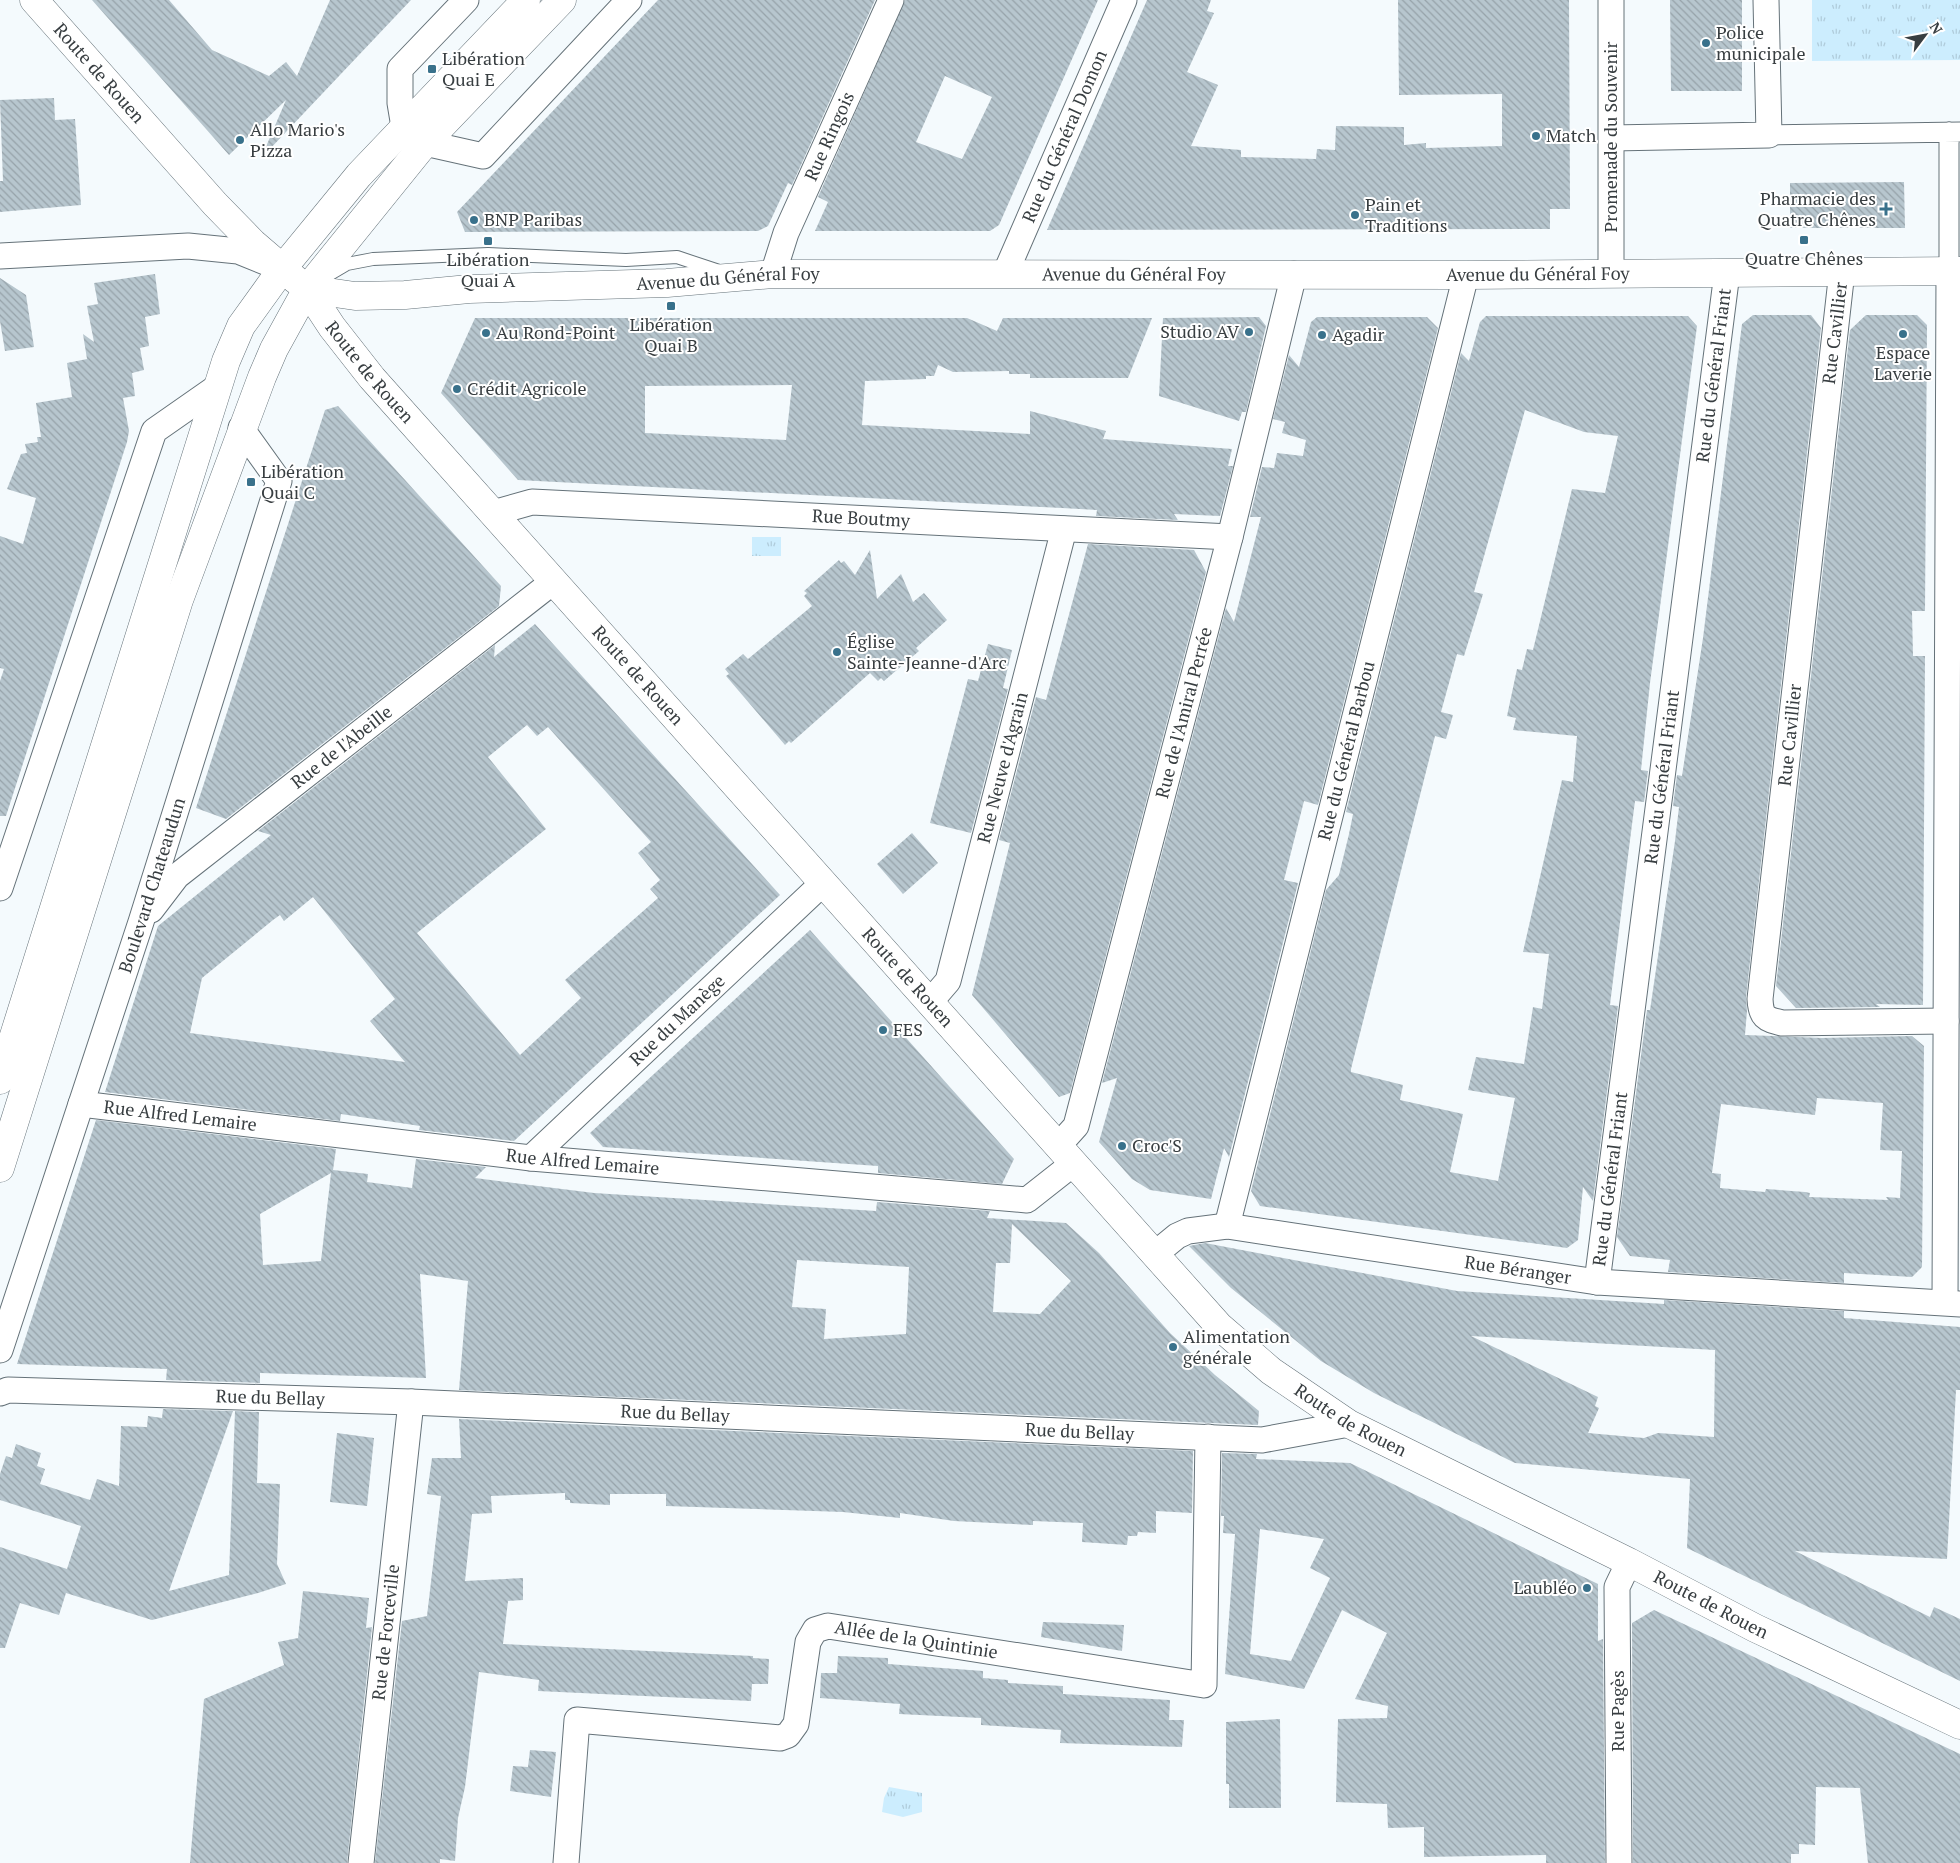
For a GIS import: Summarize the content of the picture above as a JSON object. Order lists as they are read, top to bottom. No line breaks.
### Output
{"streets":{"main road":["Route de Rouen","Avenue du Général Foy"],"street":["Rue Ringois","Rue du Général Domon","Promenade du Souvenir","Rue Cavillier","Rue du Général Friant","Rue Boutmy","Rue de l'Amiral Perrée","Rue de l'Abeille","Rue du Général Barbou","Rue Neuve d'Agrain","Boulevard Chateaudun","Rue du Manège","Rue Alfred Lemaire","Rue Béranger","Rue du Bellay","Rue de Forceville","Allée de la Quintinie","Rue Pagès"]},"crossings":[["Route de Rouen","Avenue du Général Foy"],["Route de Rouen","Rue Boutmy"],["Route de Rouen","Rue de l'Amiral Perrée"],["Route de Rouen","Rue de l'Abeille"],["Route de Rouen","Rue Neuve d'Agrain"],["Route de Rouen","Rue du Manège"],["Route de Rouen","Rue Alfred Lemaire"],["Route de Rouen","Rue Béranger"],["Route de Rouen","Rue du Bellay"],["Route de Rouen","Rue Pagès"],["Rue Ringois","Avenue du Général Foy"],["Rue du Général Domon","Avenue du Général Foy"],["Promenade du Souvenir","Avenue du Général Foy"],["Avenue du Général Foy","Rue Cavillier"],["Avenue du Général Foy","Rue du Général Friant"],["Avenue du Général Foy","Rue de l'Amiral Perrée"],["Avenue du Général Foy","Rue du Général Barbou"],["Rue du Général Friant","Rue Béranger"],["Rue Boutmy","Rue de l'Amiral Perrée"],["Rue Boutmy","Rue Neuve d'Agrain"],["Rue de l'Amiral Perrée","Rue Alfred Lemaire"],["Rue de l'Abeille","Boulevard Chateaudun"],["Rue du Général Barbou","Rue Béranger"],["Boulevard Chateaudun","Rue Alfred Lemaire"],["Rue du Manège","Rue Alfred Lemaire"],["Rue du Bellay","Rue de Forceville"],["Rue du Bellay","Allée de la Quintinie"]],"places":{"other":["Police municipale","Match","Allo Mario's Pizza","Pain et Traditions","BNP Paribas","Studio AV","Au Rond-Point","Espace Laverie","Agadir","Crédit Agricole","Église Sainte-Jeanne-d'Arc","FES","Croc'S","Alimentation générale","Laubléo"],"transit":["Libération Quai E","Quatre Chênes","Libération Quai A","Libération Quai B","Libération Quai C"],"health":["Pharmacie des Quatre Chênes"]},"north":"top right"}
